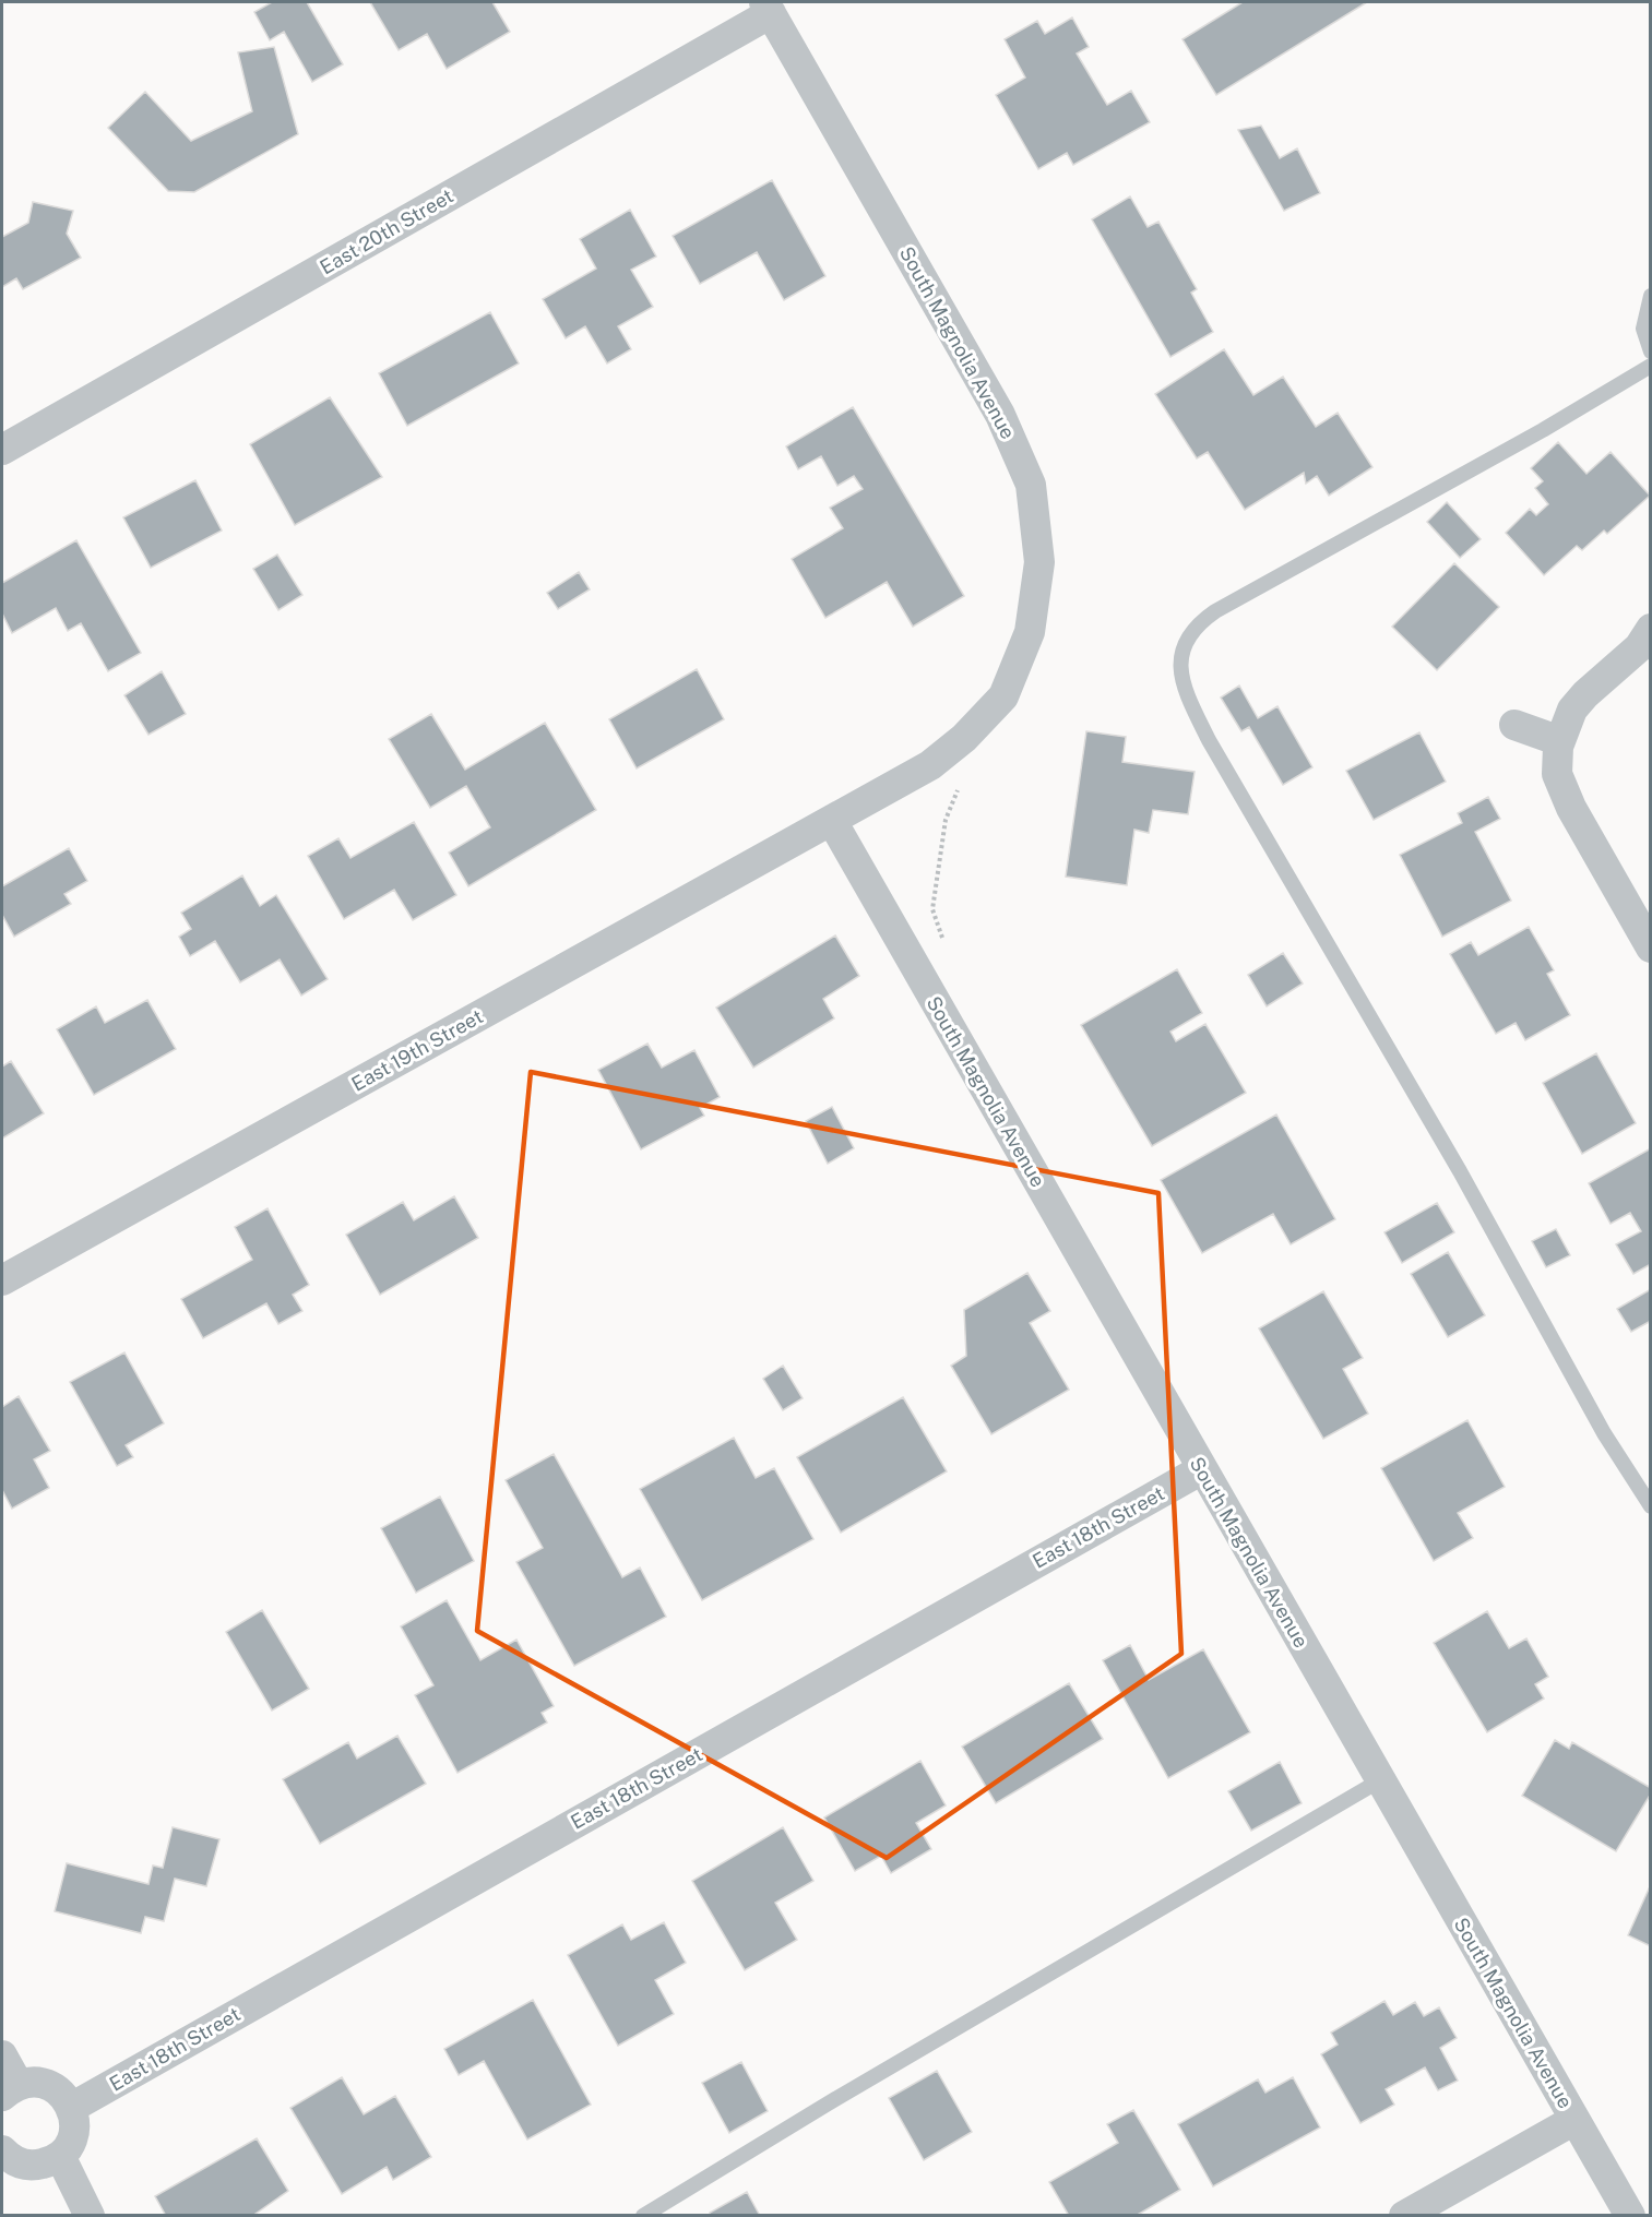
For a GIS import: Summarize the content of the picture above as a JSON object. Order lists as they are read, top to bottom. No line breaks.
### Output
{"streets":{"street":["East 20th Street","South Magnolia Avenue","East 19th Street","East 18th Street"]},"crossings":[["East 20th Street","South Magnolia Avenue"],["South Magnolia Avenue","East 19th Street"],["South Magnolia Avenue","East 18th Street"]]}
